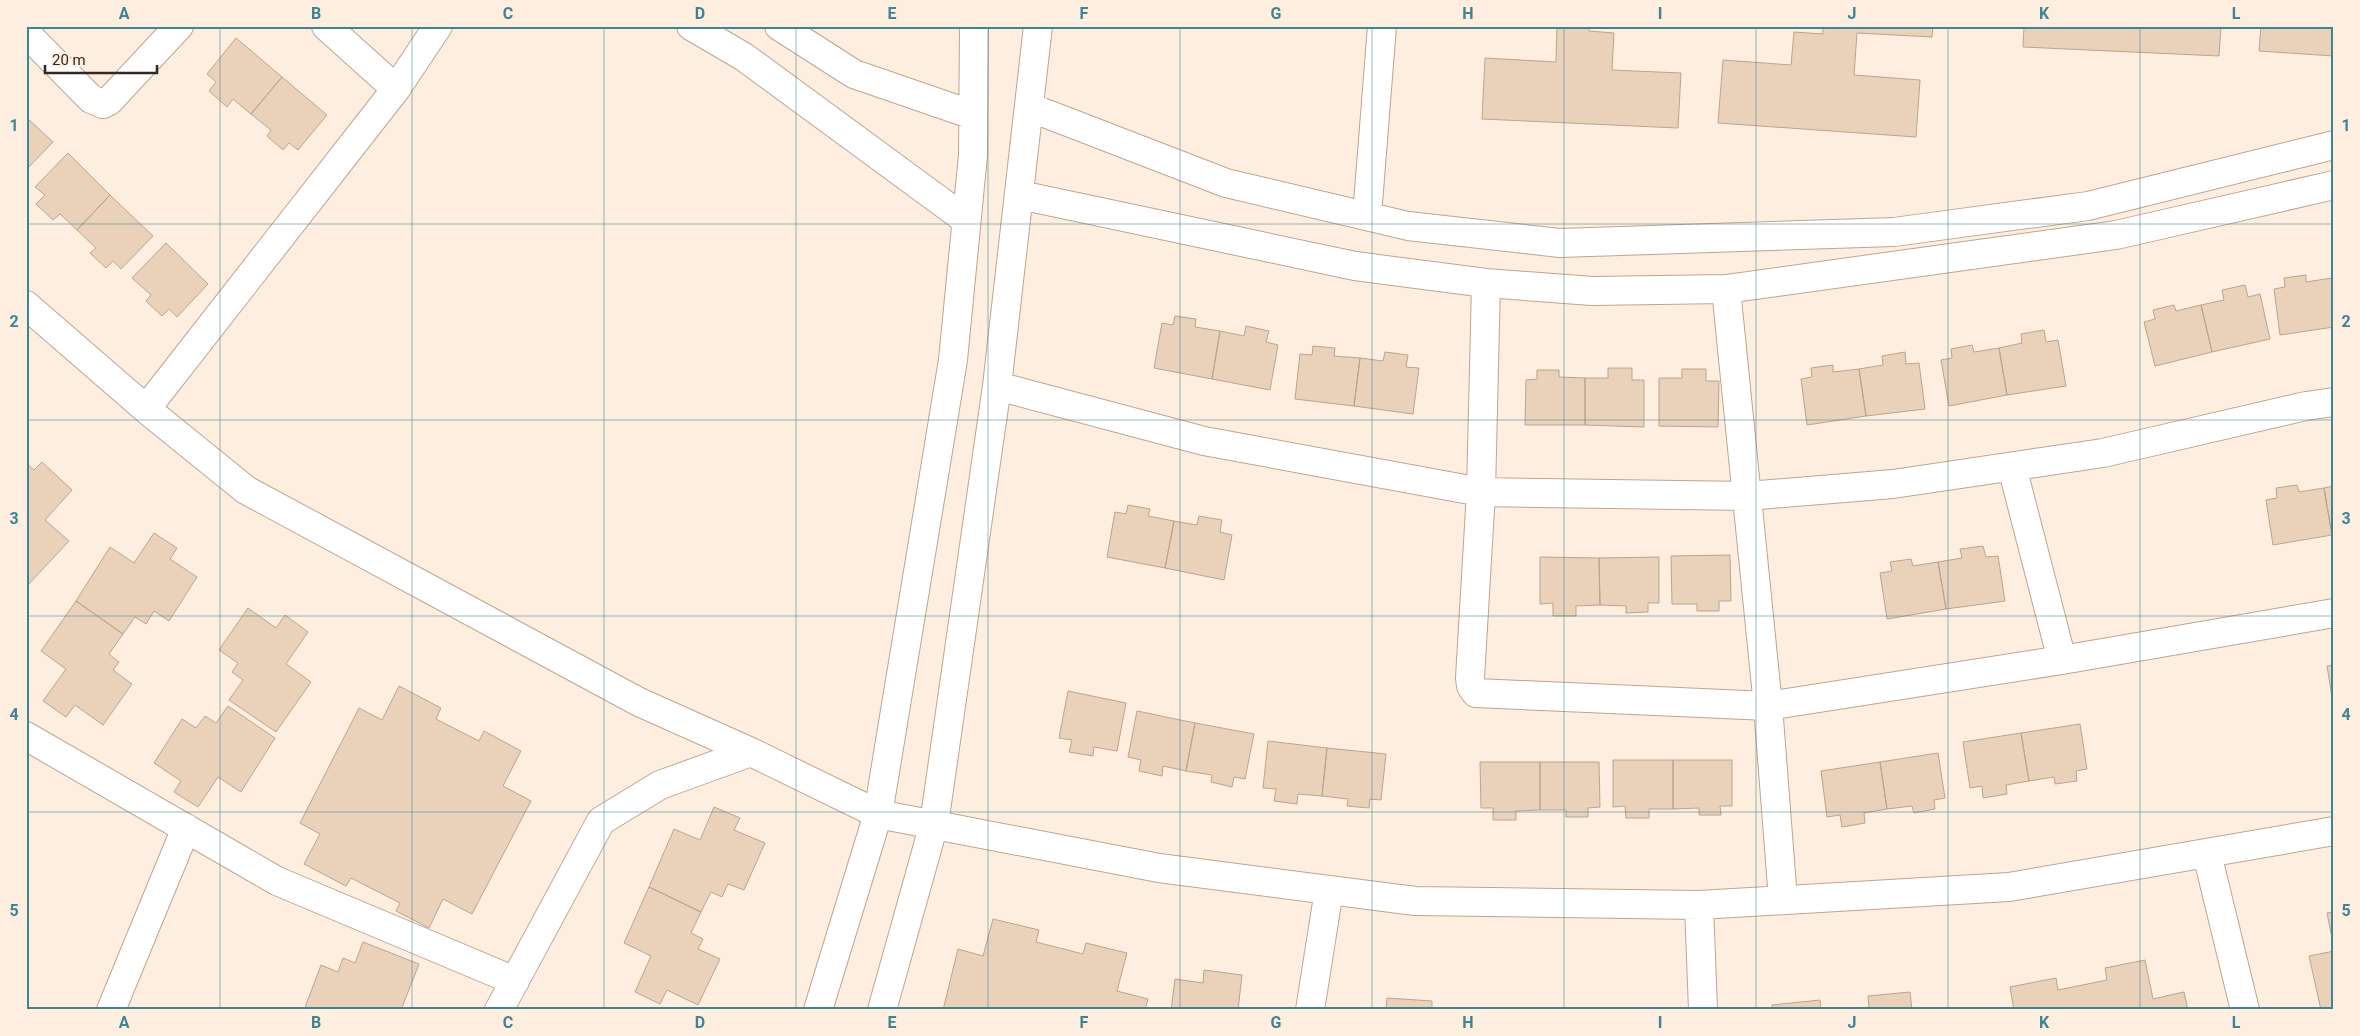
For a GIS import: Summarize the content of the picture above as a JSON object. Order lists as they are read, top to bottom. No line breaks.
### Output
{"scale_bar":"20 m","grid":{"columns":["A","B","C","D","E","F","G","H","I","J","K","L"],"rows":["1","2","3","4","5"]}}
